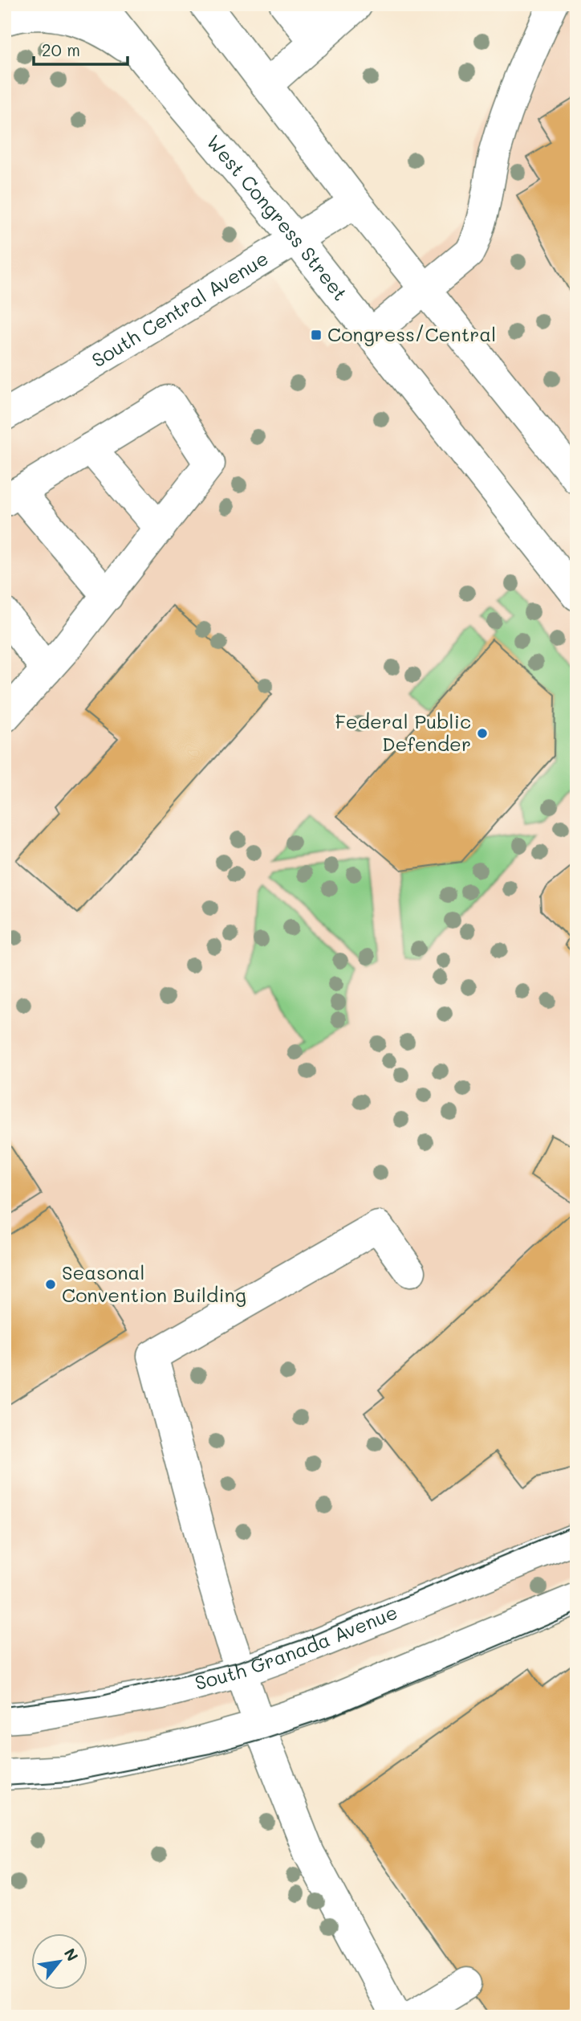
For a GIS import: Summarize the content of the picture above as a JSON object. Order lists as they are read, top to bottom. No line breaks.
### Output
{"streets":{"street":["West Congress Street","South Central Avenue","South Granada Avenue"]},"crossings":[["West Congress Street","South Central Avenue"]],"places":{"transit":["Congress/Central"],"other":["Federal Public Defender","Seasonal Convention Building"]},"scale_bar":"20 m","north":"top right"}
